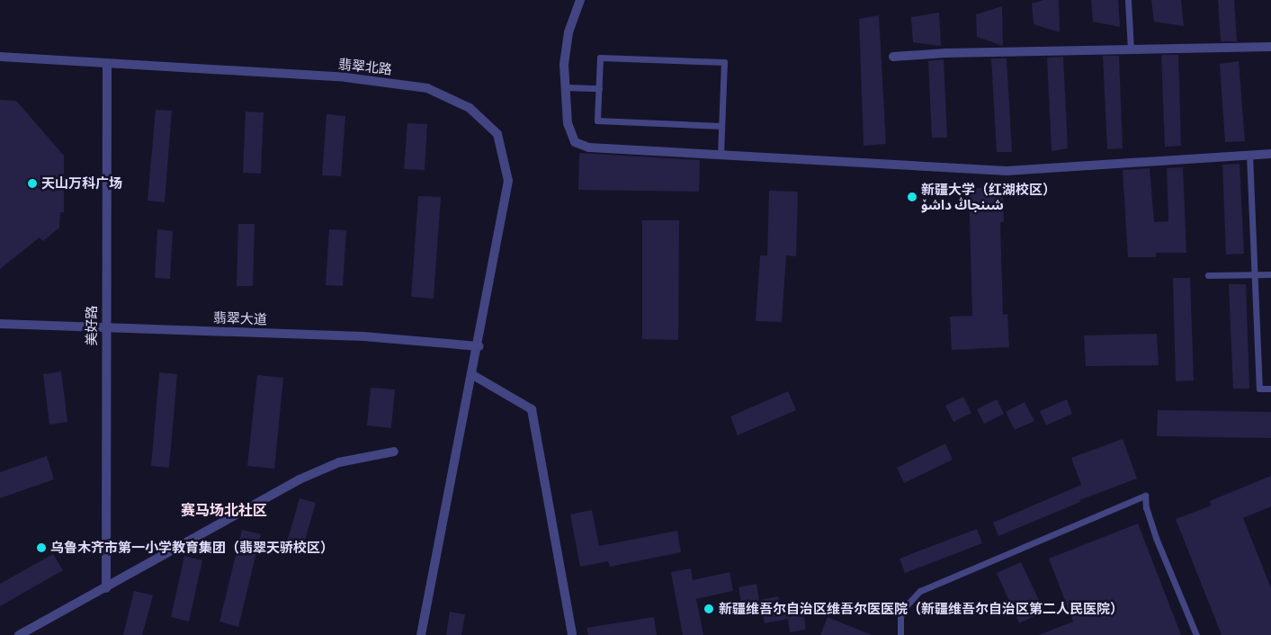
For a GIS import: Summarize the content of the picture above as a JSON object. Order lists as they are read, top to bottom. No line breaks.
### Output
{"streets":{"street":["翡翠北路","翡翠大道","美好路"]},"crossings":[["翡翠北路","翡翠大道"],["翡翠北路","美好路"],["翡翠大道","美好路"]],"districts":["赛马场北社区"],"places":["天山万科广场","新疆大学（红湖校区） شىنجاڭ داشۆ","乌鲁木齐市第一小学教育集团（翡翠天骄校区）","新疆维吾尔自治区维吾尔医医院（新疆维吾尔自治区第二人民医院）"]}
